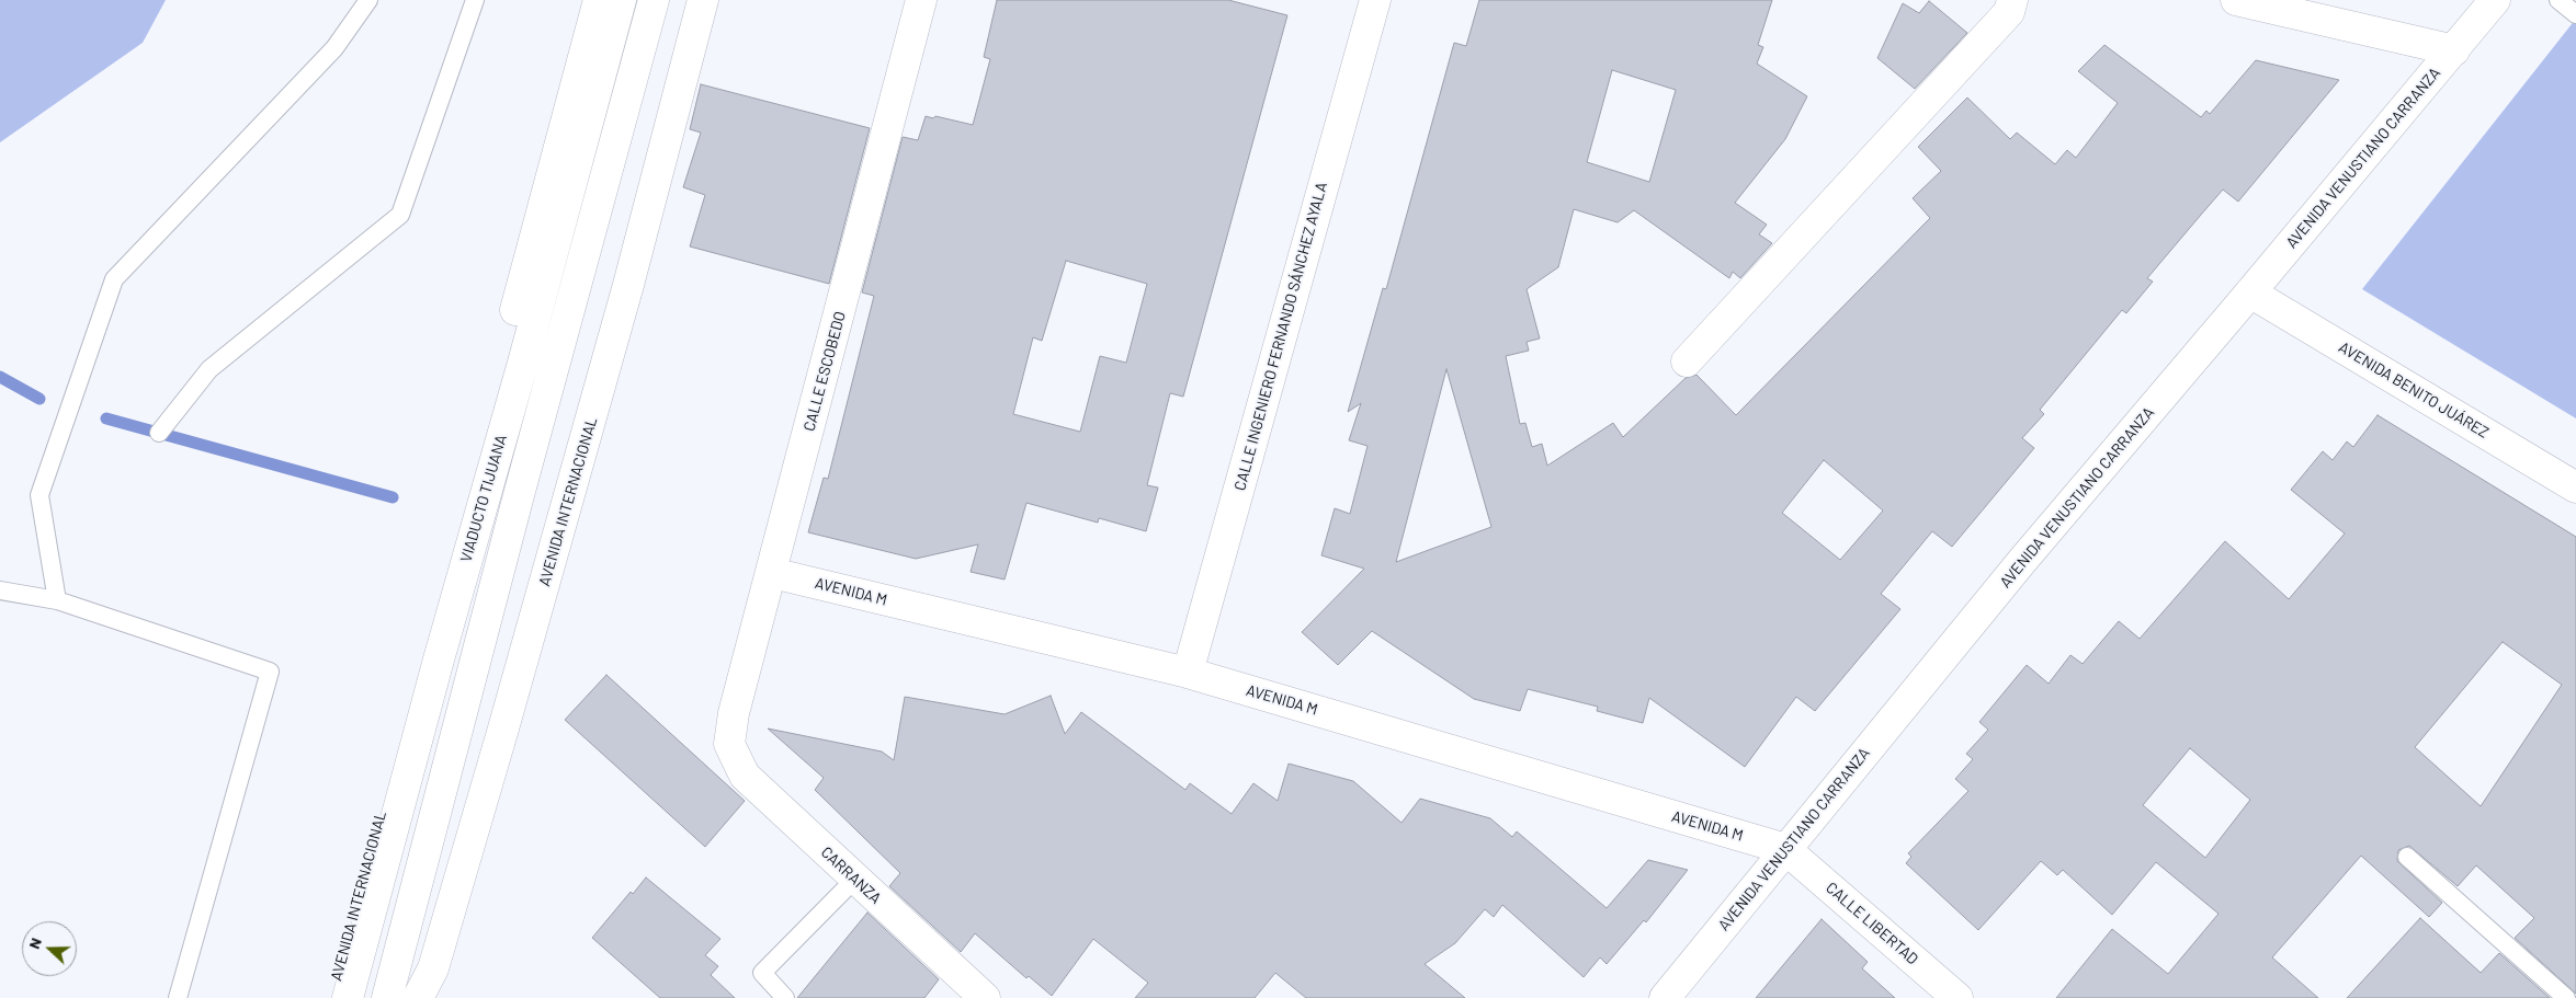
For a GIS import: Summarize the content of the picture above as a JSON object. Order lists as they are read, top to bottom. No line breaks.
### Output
{"streets":{"main road":["AVENIDA VENUSTIANO CARRANZA","CALLE INGENIERO FERNANDO SÁNCHEZ AYALA","CALLE ESCOBEDO","AVENIDA BENITO JUÁREZ","VIADUCTO TIJUANA","AVENIDA INTERNACIONAL","AVENIDA M","CARRANZA","CALLE LIBERTAD"]},"crossings":[["AVENIDA VENUSTIANO CARRANZA","AVENIDA BENITO JUÁREZ"],["AVENIDA VENUSTIANO CARRANZA","AVENIDA M"],["AVENIDA VENUSTIANO CARRANZA","CALLE LIBERTAD"],["CALLE INGENIERO FERNANDO SÁNCHEZ AYALA","AVENIDA M"],["CALLE ESCOBEDO","AVENIDA M"],["CALLE ESCOBEDO","CARRANZA"],["AVENIDA M","CALLE LIBERTAD"]],"north":"left"}
